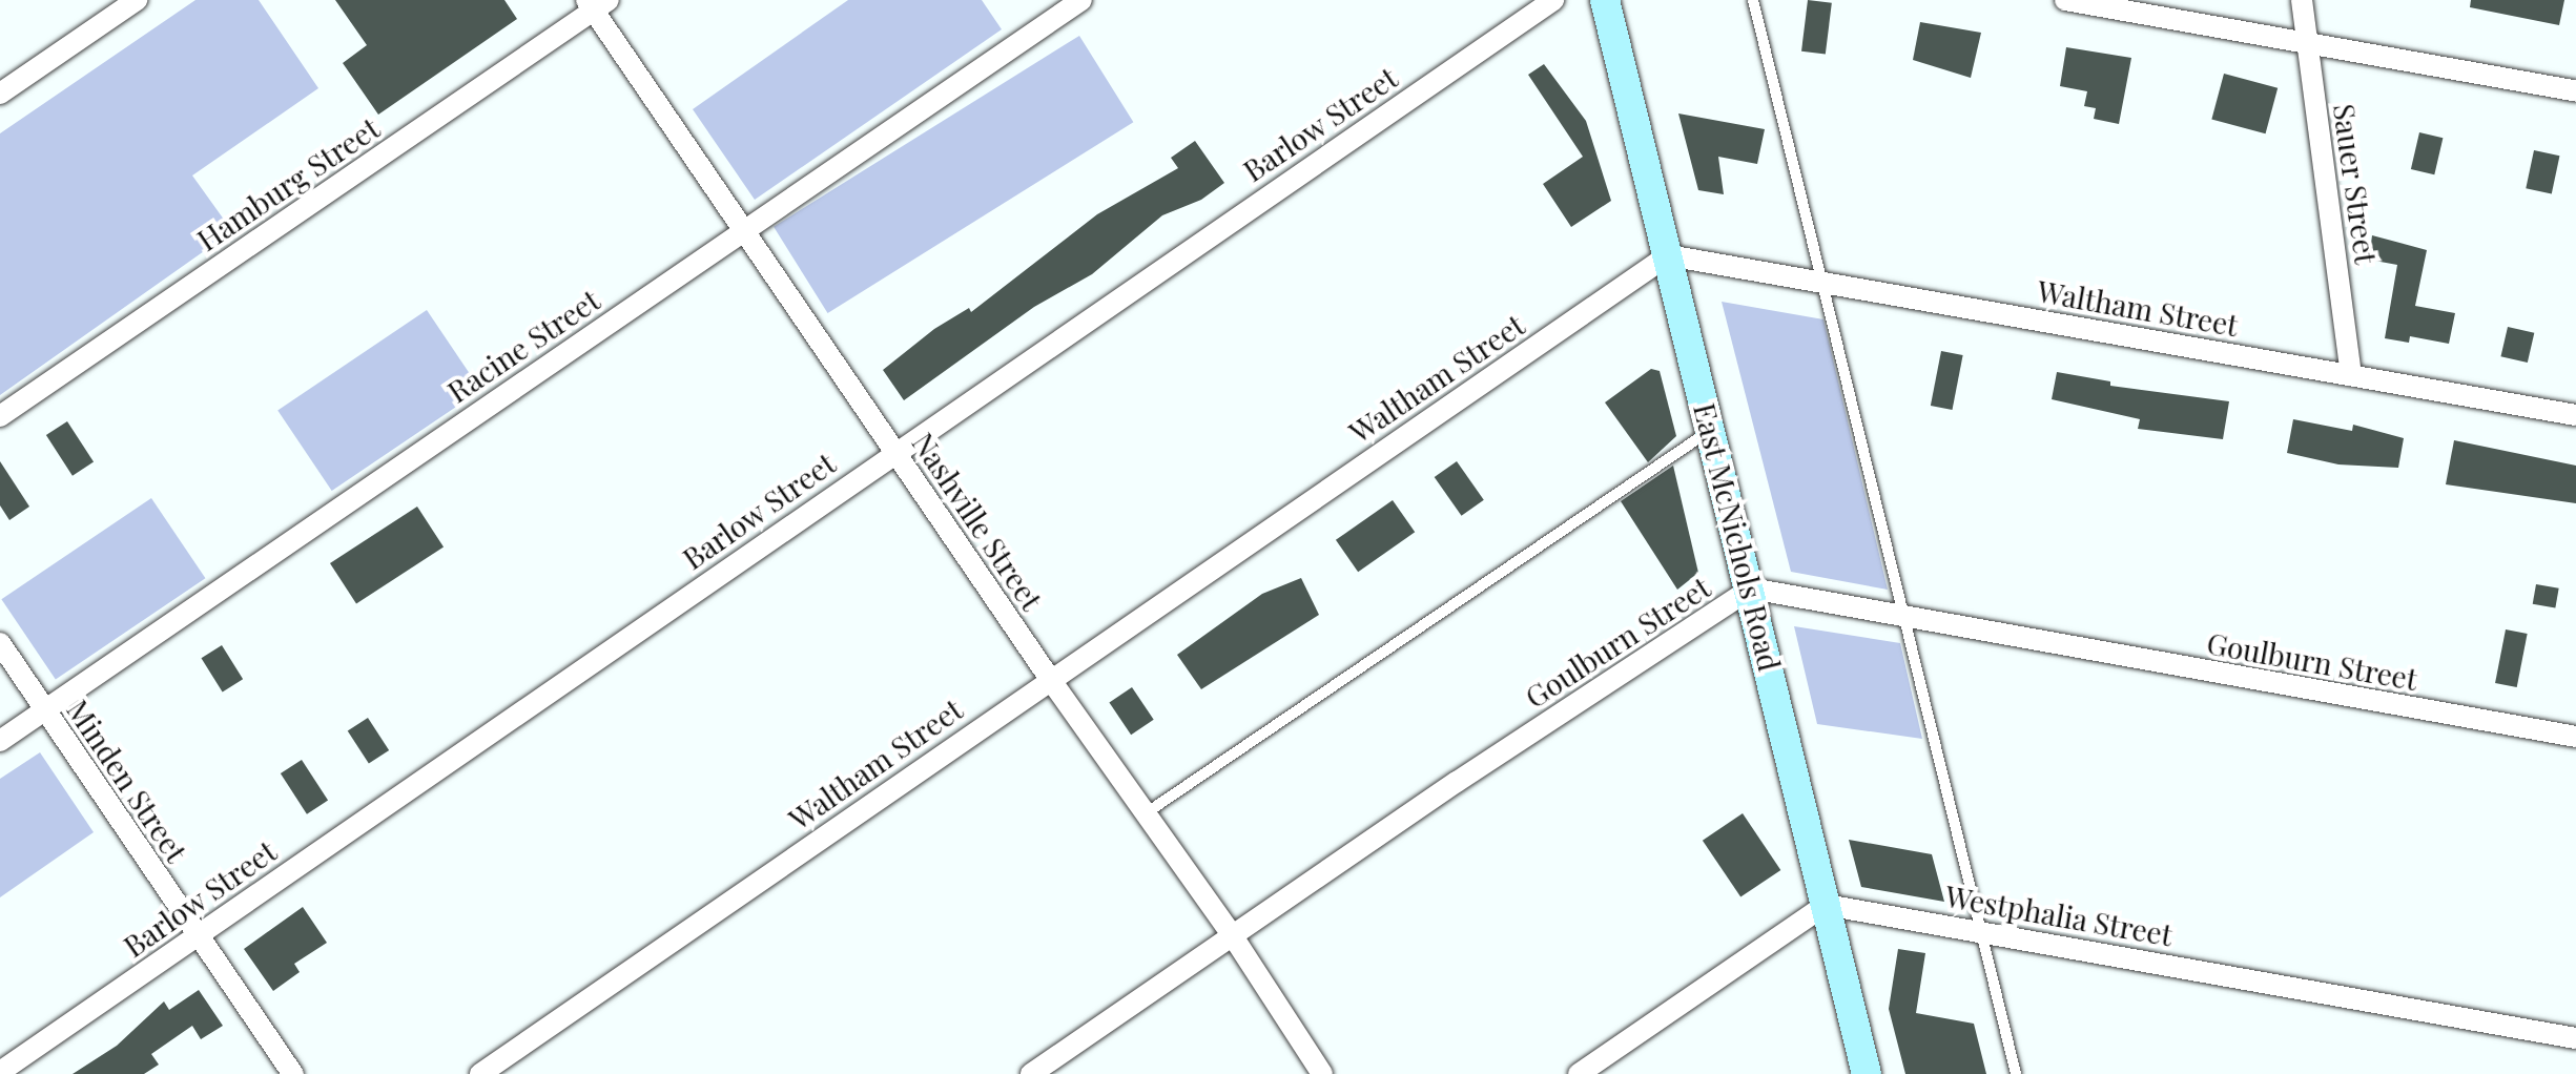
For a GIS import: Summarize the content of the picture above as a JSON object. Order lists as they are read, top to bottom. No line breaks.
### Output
{"streets":{"street":["Barlow Street","Hamburg Street","Sauer Street","Waltham Street","Racine Street","Nashville Street","East McNichols Road","Goulburn Street","Minden Street","Westphalia Street"]},"crossings":[["Barlow Street","Nashville Street"],["Barlow Street","Minden Street"],["Hamburg Street","Nashville Street"],["Sauer Street","Waltham Street"],["Waltham Street","Nashville Street"],["Waltham Street","East McNichols Road"],["Racine Street","Nashville Street"],["Racine Street","Minden Street"],["Nashville Street","Goulburn Street"],["East McNichols Road","Goulburn Street"],["East McNichols Road","Westphalia Street"]]}
